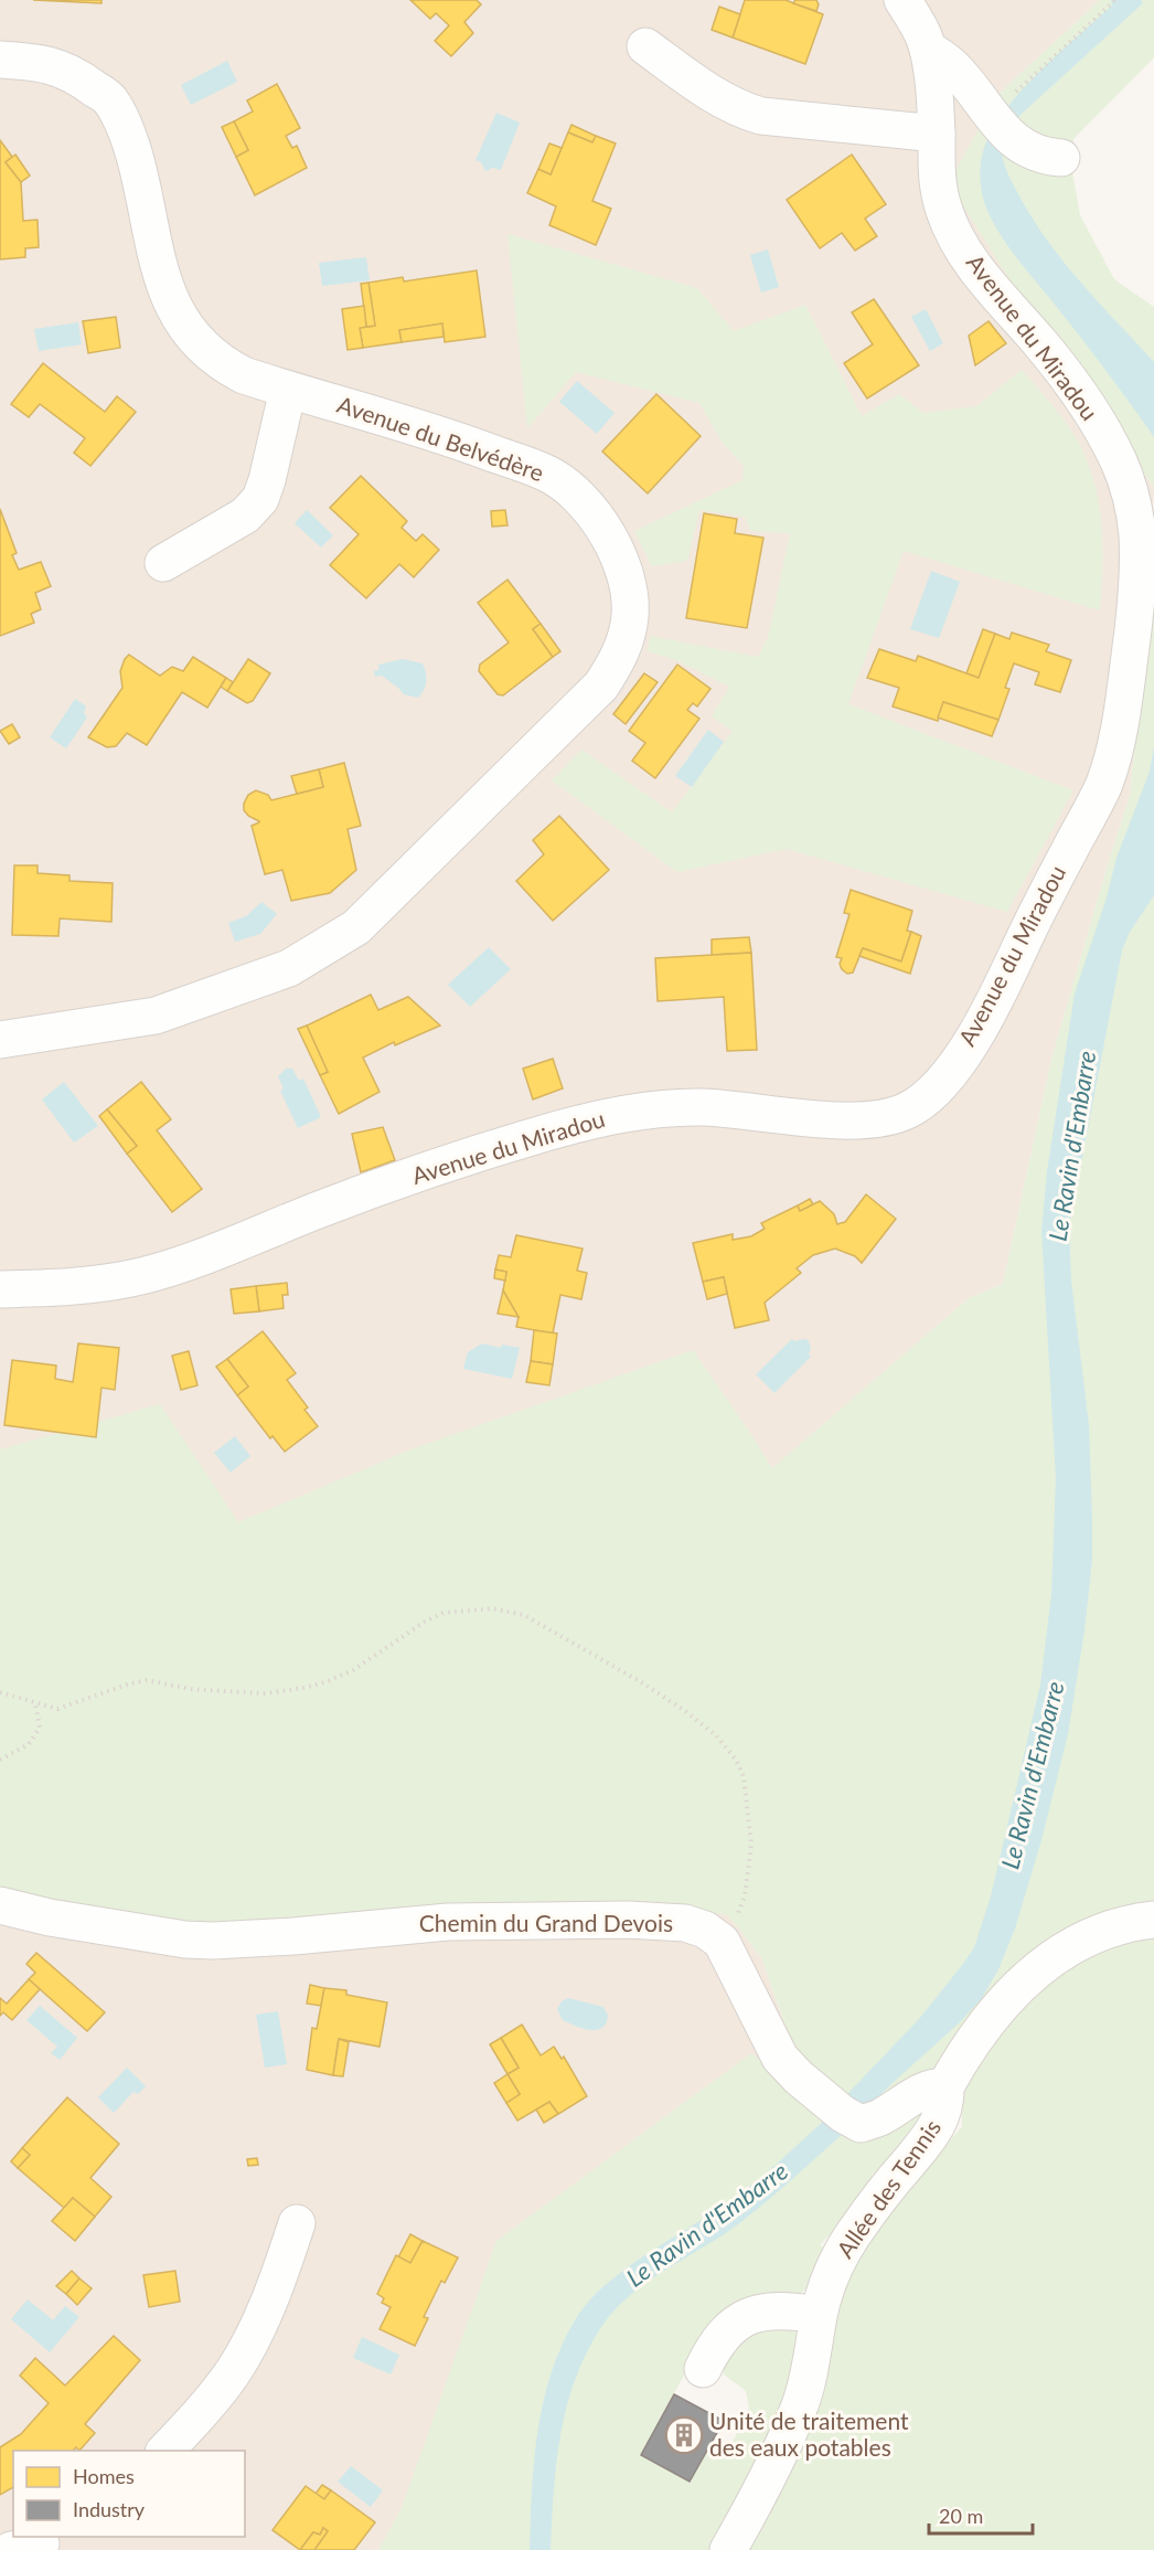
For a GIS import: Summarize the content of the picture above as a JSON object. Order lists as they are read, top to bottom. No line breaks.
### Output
{"streets":{"street":["Avenue du Miradou","Avenue du Belvédère","Chemin du Grand Devois","Allée des Tennis"]},"water":["Le Ravin d'Embarre"],"places":{"building":["Unité de traitement des eaux potables"]},"legend":["Homes","Industry"],"scale_bar":"20 m"}
